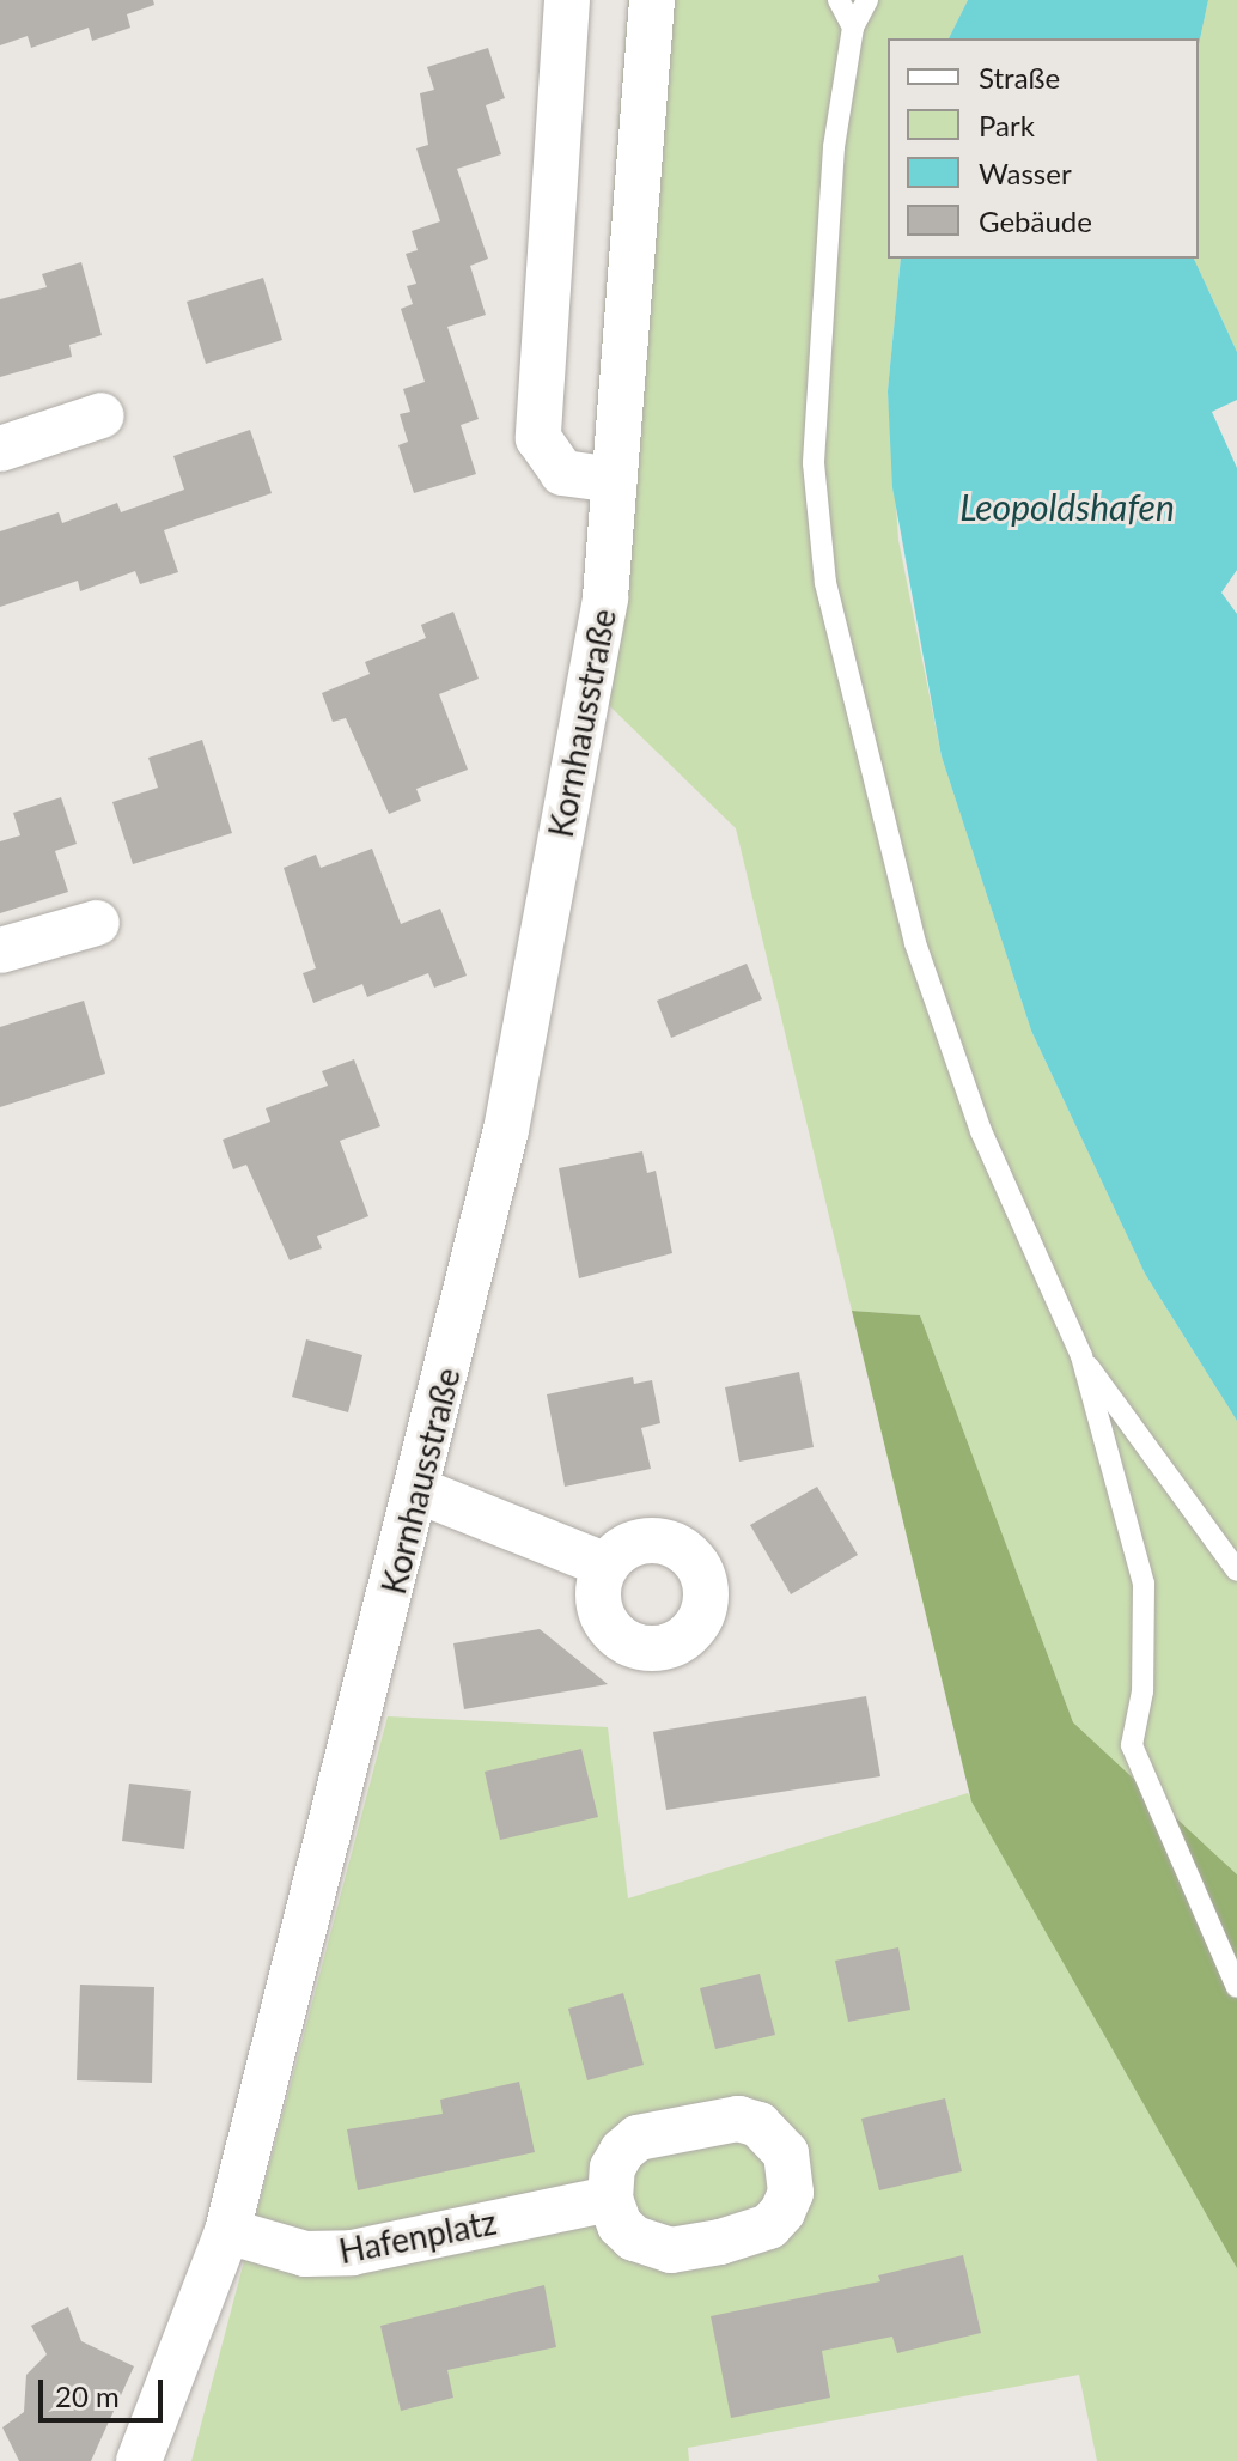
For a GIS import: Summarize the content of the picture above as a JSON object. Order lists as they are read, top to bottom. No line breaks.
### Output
{"streets":{"street":["Kornhausstraße","Hafenplatz"]},"crossings":[["Kornhausstraße","Hafenplatz"]],"water":["Leopoldshafen"],"legend":["Straße","Park","Wasser","Gebäude"],"scale_bar":"20 m"}
